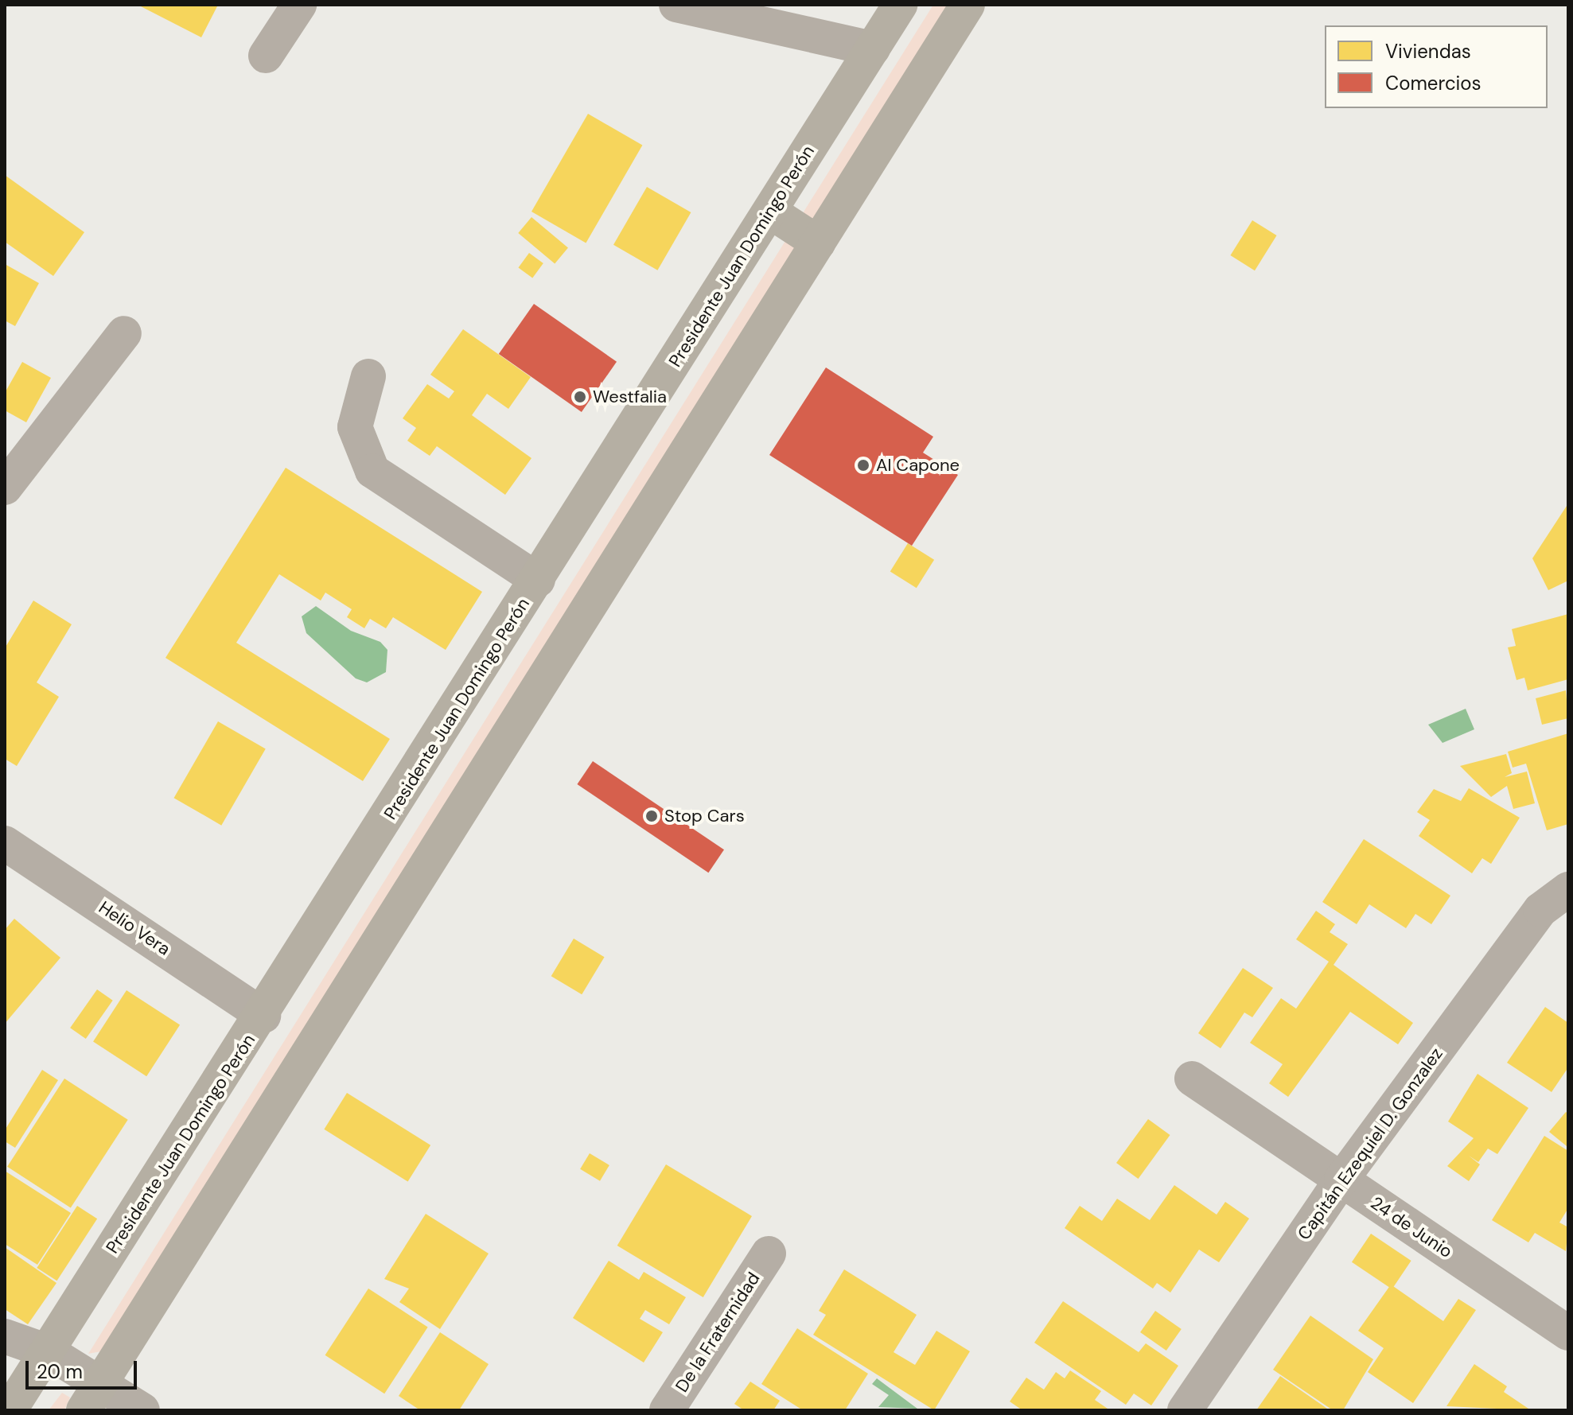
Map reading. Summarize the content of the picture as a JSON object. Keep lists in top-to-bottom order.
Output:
{
  "streets": {
    "main road": ["Presidente Juan Domingo Perón"],
    "street": [
      "Helio Vera",
      "Capitán Ezequiel D. Gonzalez",
      "24 de Junio",
      "De la Fraternidad"
    ]
  },
  "crossings": [
    ["Presidente Juan Domingo Perón", "Helio Vera"],
    ["Capitán Ezequiel D. Gonzalez", "24 de Junio"]
  ],
  "places": ["Westfalia", "Al Capone", "Stop Cars"],
  "legend": ["Viviendas", "Comercios"],
  "scale_bar": "20 m"
}
